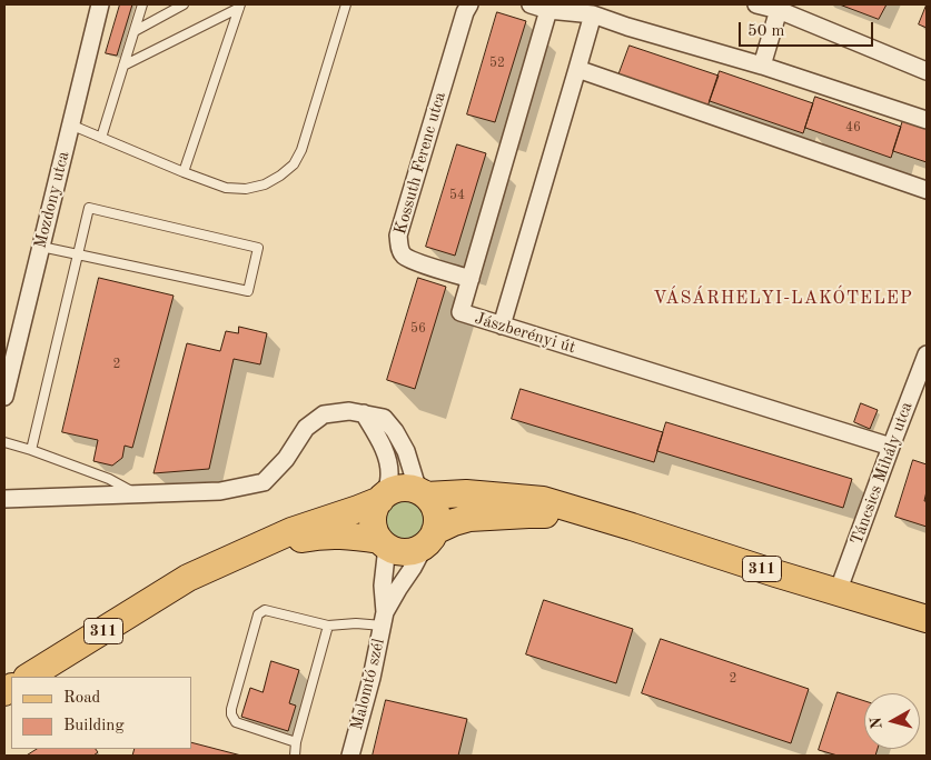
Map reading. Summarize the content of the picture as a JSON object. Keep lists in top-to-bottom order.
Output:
{
  "streets": {
    "main road": ["311"],
    "street": [
      "Kossuth Ferenc utca",
      "Mozdony utca",
      "Jászberényi út",
      "Táncsics Mihály utca",
      "Malomtó szél"
    ]
  },
  "crossings": [
    ["Kossuth Ferenc utca", "Jászberényi út"],
    ["Jászberényi út", "Táncsics Mihály utca"],
    ["Táncsics Mihály utca", "311"],
    ["311", "Malomtó szél"]
  ],
  "districts": ["VÁSÁRHELYI-LAKÓTELEP"],
  "house_numbers": [
    "52",
    "46",
    "54",
    "56",
    "2",
    "2"
  ],
  "legend": ["Road", "Building"],
  "scale_bar": "50 m",
  "north": "left"
}
